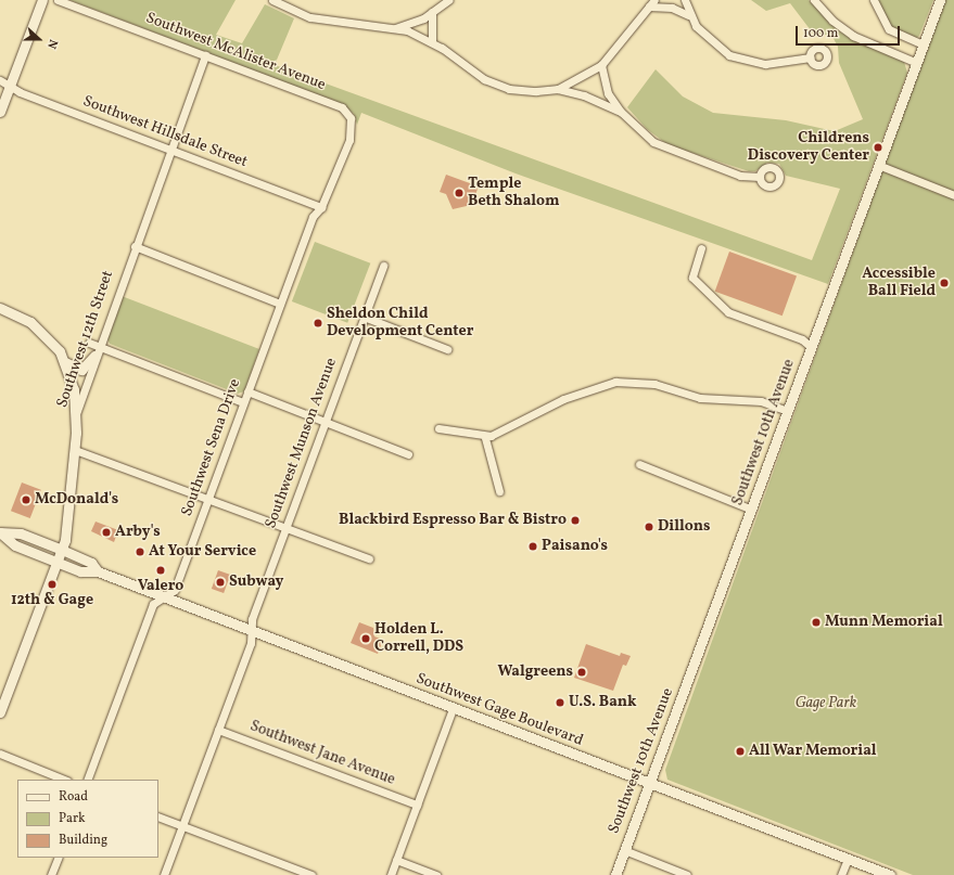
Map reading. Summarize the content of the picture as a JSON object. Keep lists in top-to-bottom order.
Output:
{
  "streets": {
    "main road": ["Southwest 12th Street", "Southwest 10th Avenue", "Southwest Gage Boulevard"],
    "street": [
      "Southwest McAlister Avenue",
      "Southwest Hillsdale Street",
      "Southwest Munson Avenue",
      "Southwest Sena Drive",
      "Southwest Jane Avenue"
    ]
  },
  "crossings": [
    ["Southwest McAlister Avenue", "Southwest 12th Street"],
    ["Southwest McAlister Avenue", "Southwest Sena Drive"],
    ["Southwest Hillsdale Street", "Southwest 12th Street"],
    ["Southwest Hillsdale Street", "Southwest Sena Drive"],
    ["Southwest 12th Street", "Southwest Gage Boulevard"],
    ["Southwest 10th Avenue", "Southwest Gage Boulevard"],
    ["Southwest Munson Avenue", "Southwest Gage Boulevard"],
    ["Southwest Munson Avenue", "Southwest Jane Avenue"],
    ["Southwest Sena Drive", "Southwest Gage Boulevard"]
  ],
  "parks": ["Gage Park"],
  "places": [
    "Childrens Discovery Center",
    "Temple Beth Shalom",
    "Accessible Ball Field",
    "Sheldon Child Development Center",
    "McDonald's",
    "Blackbird Espresso Bar & Bistro",
    "Dillons",
    "Arby's",
    "Paisano's",
    "At Your Service",
    "Valero",
    "Subway",
    "12th & Gage",
    "Munn Memorial",
    "Holden L. Correll, DDS",
    "Walgreens",
    "U.S. Bank",
    "All War Memorial"
  ],
  "legend": ["Road", "Park", "Building"],
  "scale_bar": "100 m",
  "north": "right"
}
